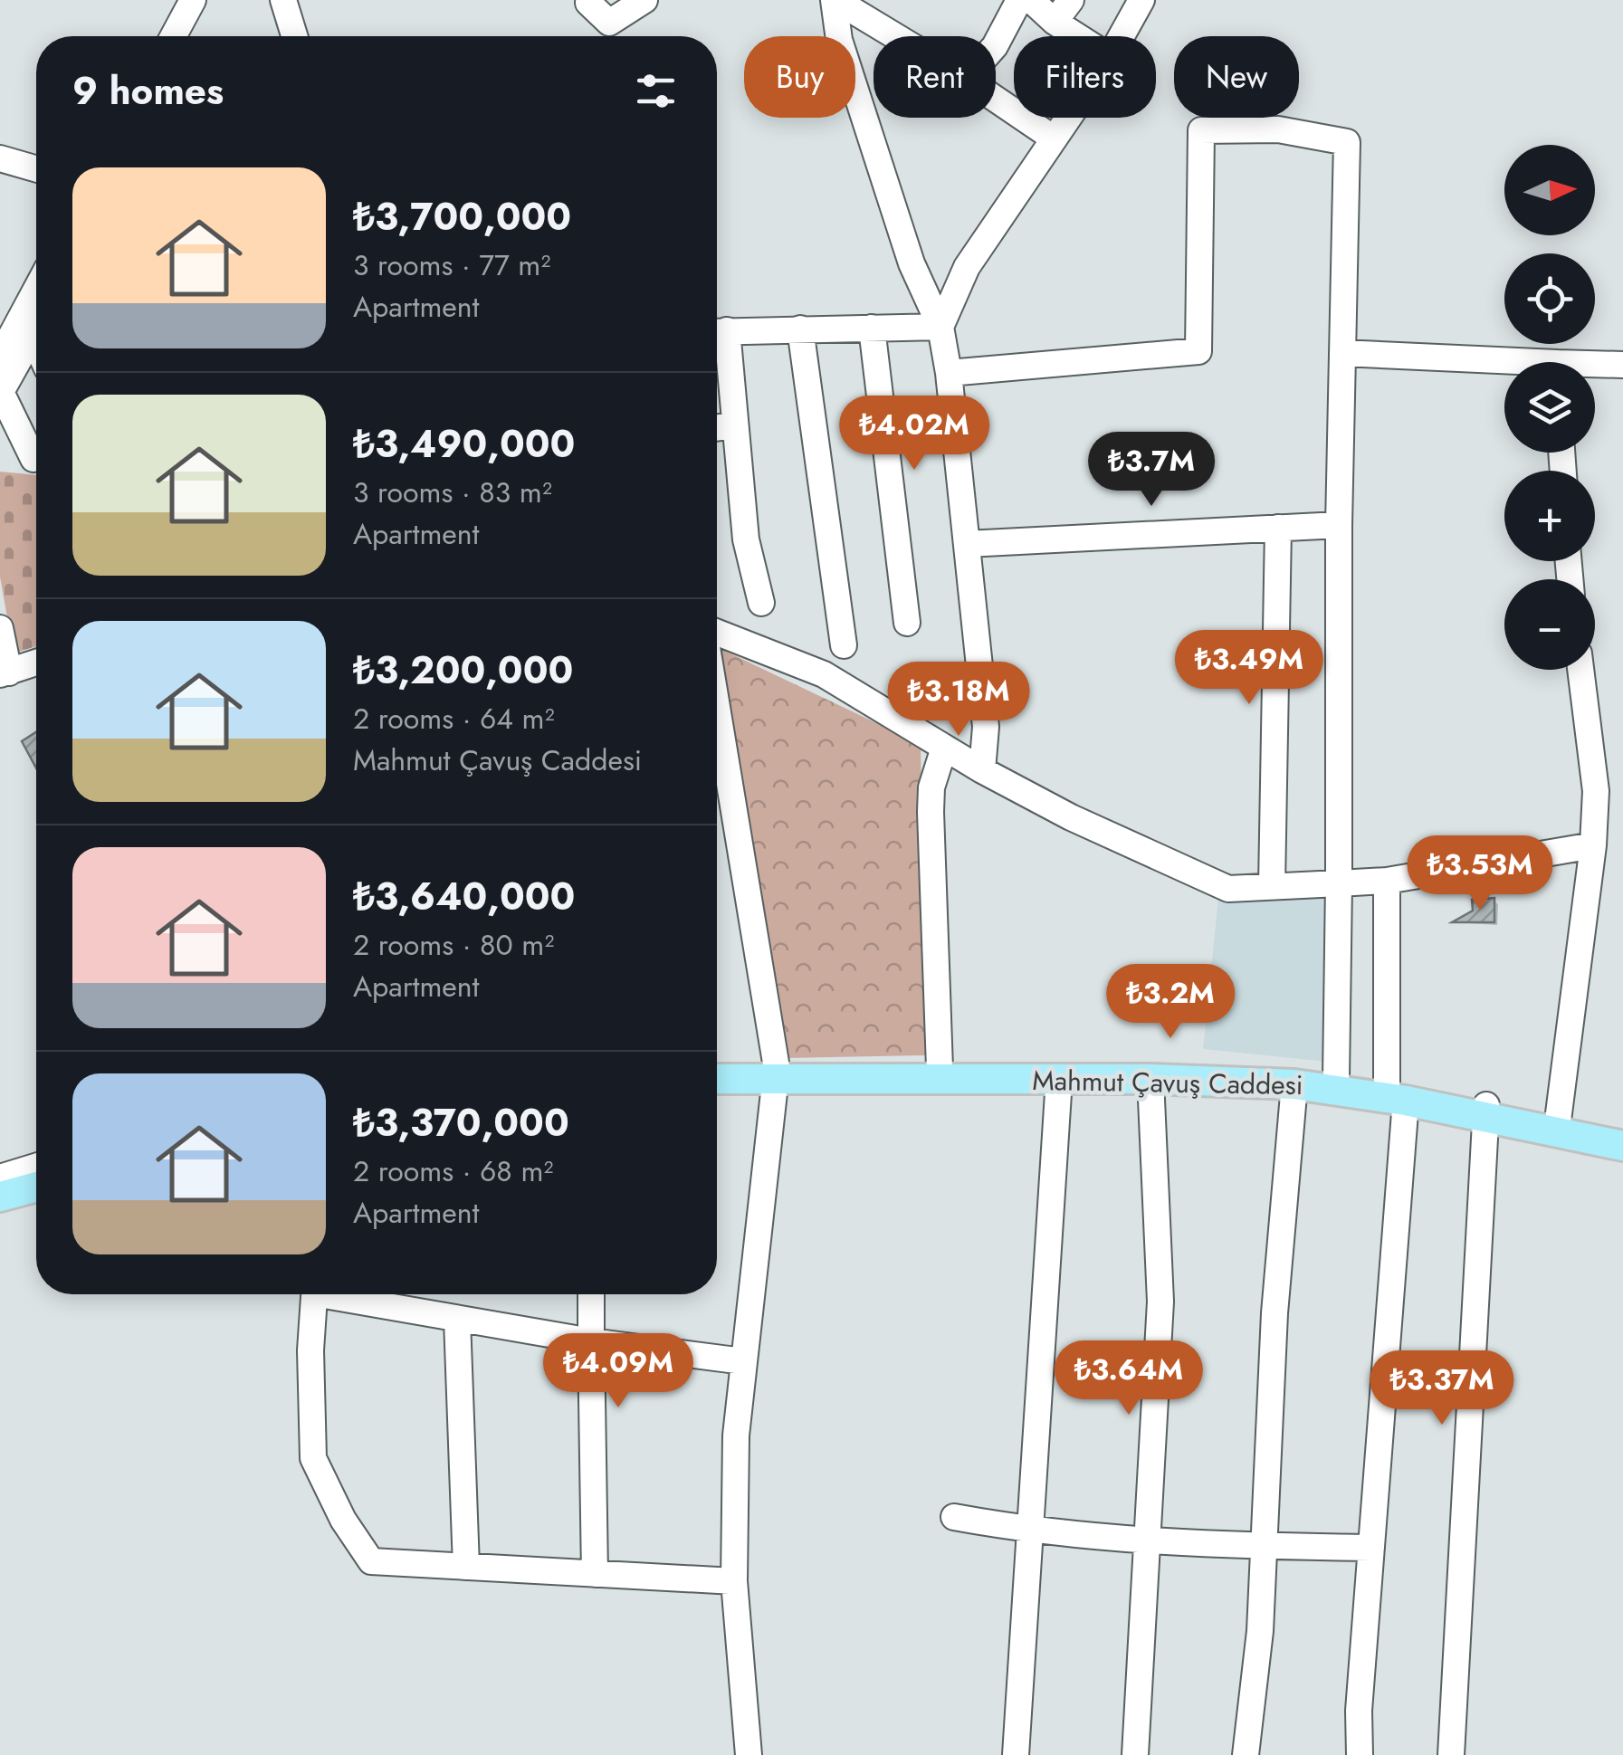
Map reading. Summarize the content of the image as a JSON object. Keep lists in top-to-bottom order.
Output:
{
  "streets": {
    "main road": ["Mahmut Çavuş Caddesi"]
  },
  "north": "right",
  "page": {
    "chip": [
      "Buy",
      "Rent",
      "Filters",
      "New"
    ],
    "heading": "9 homes",
    "map_buttons": ["+", "−"],
    "list": [
      {
        "name": "₺3,700,000",
        "note": "3 rooms · 77 m² · Apartment"
      },
      {
        "name": "₺3,490,000",
        "note": "3 rooms · 83 m² · Apartment"
      },
      {
        "name": "₺3,200,000",
        "note": "2 rooms · 64 m² · Mahmut Çavuş Caddesi"
      },
      {
        "name": "₺3,640,000",
        "note": "2 rooms · 80 m² · Apartment"
      },
      {
        "name": "₺3,370,000",
        "note": "2 rooms · 68 m² · Apartment"
      }
    ],
    "price": [
      "₺4.02M",
      "₺3.7M",
      "₺3.49M",
      "₺3.18M",
      "₺3.53M",
      "₺3.2M",
      "₺4.09M",
      "₺3.64M",
      "₺3.37M"
    ]
  }
}
